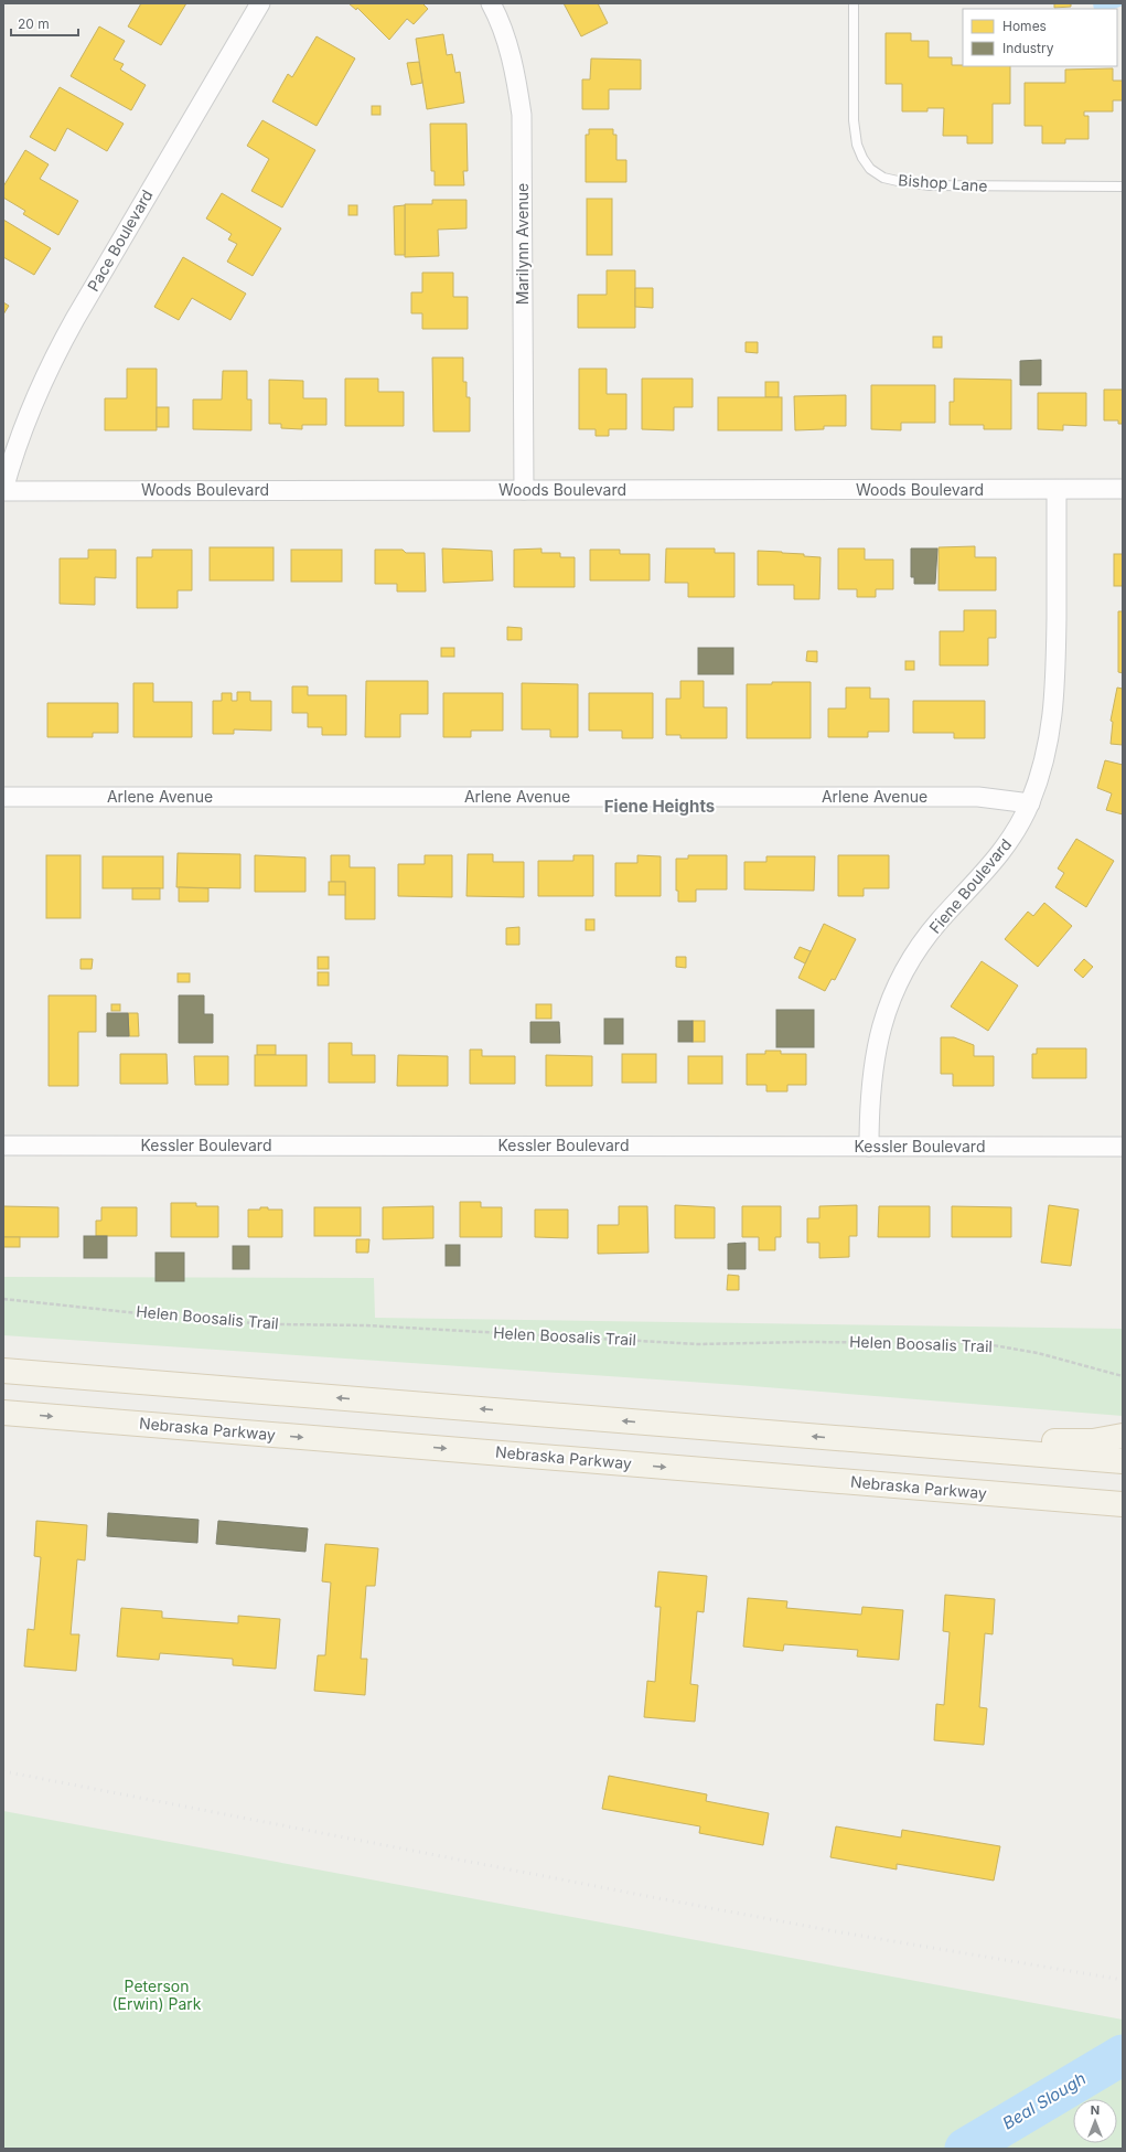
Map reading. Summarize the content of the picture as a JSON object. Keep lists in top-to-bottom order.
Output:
{
  "streets": {
    "main road": ["Nebraska Parkway"],
    "street": [
      "Pace Boulevard",
      "Marilynn Avenue",
      "Woods Boulevard",
      "Arlene Avenue",
      "Fiene Boulevard",
      "Kessler Boulevard"
    ],
    "lane": ["Bishop Lane"],
    "path": ["Helen Boosalis Trail"]
  },
  "crossings": [
    ["Pace Boulevard", "Woods Boulevard"],
    ["Marilynn Avenue", "Woods Boulevard"],
    ["Woods Boulevard", "Fiene Boulevard"],
    ["Arlene Avenue", "Fiene Boulevard"],
    ["Fiene Boulevard", "Kessler Boulevard"]
  ],
  "districts": ["Fiene Heights"],
  "water": ["Beal Slough"],
  "parks": ["Peterson (Erwin) Park"],
  "legend": ["Homes", "Industry"],
  "scale_bar": "20 m",
  "north": "top"
}
